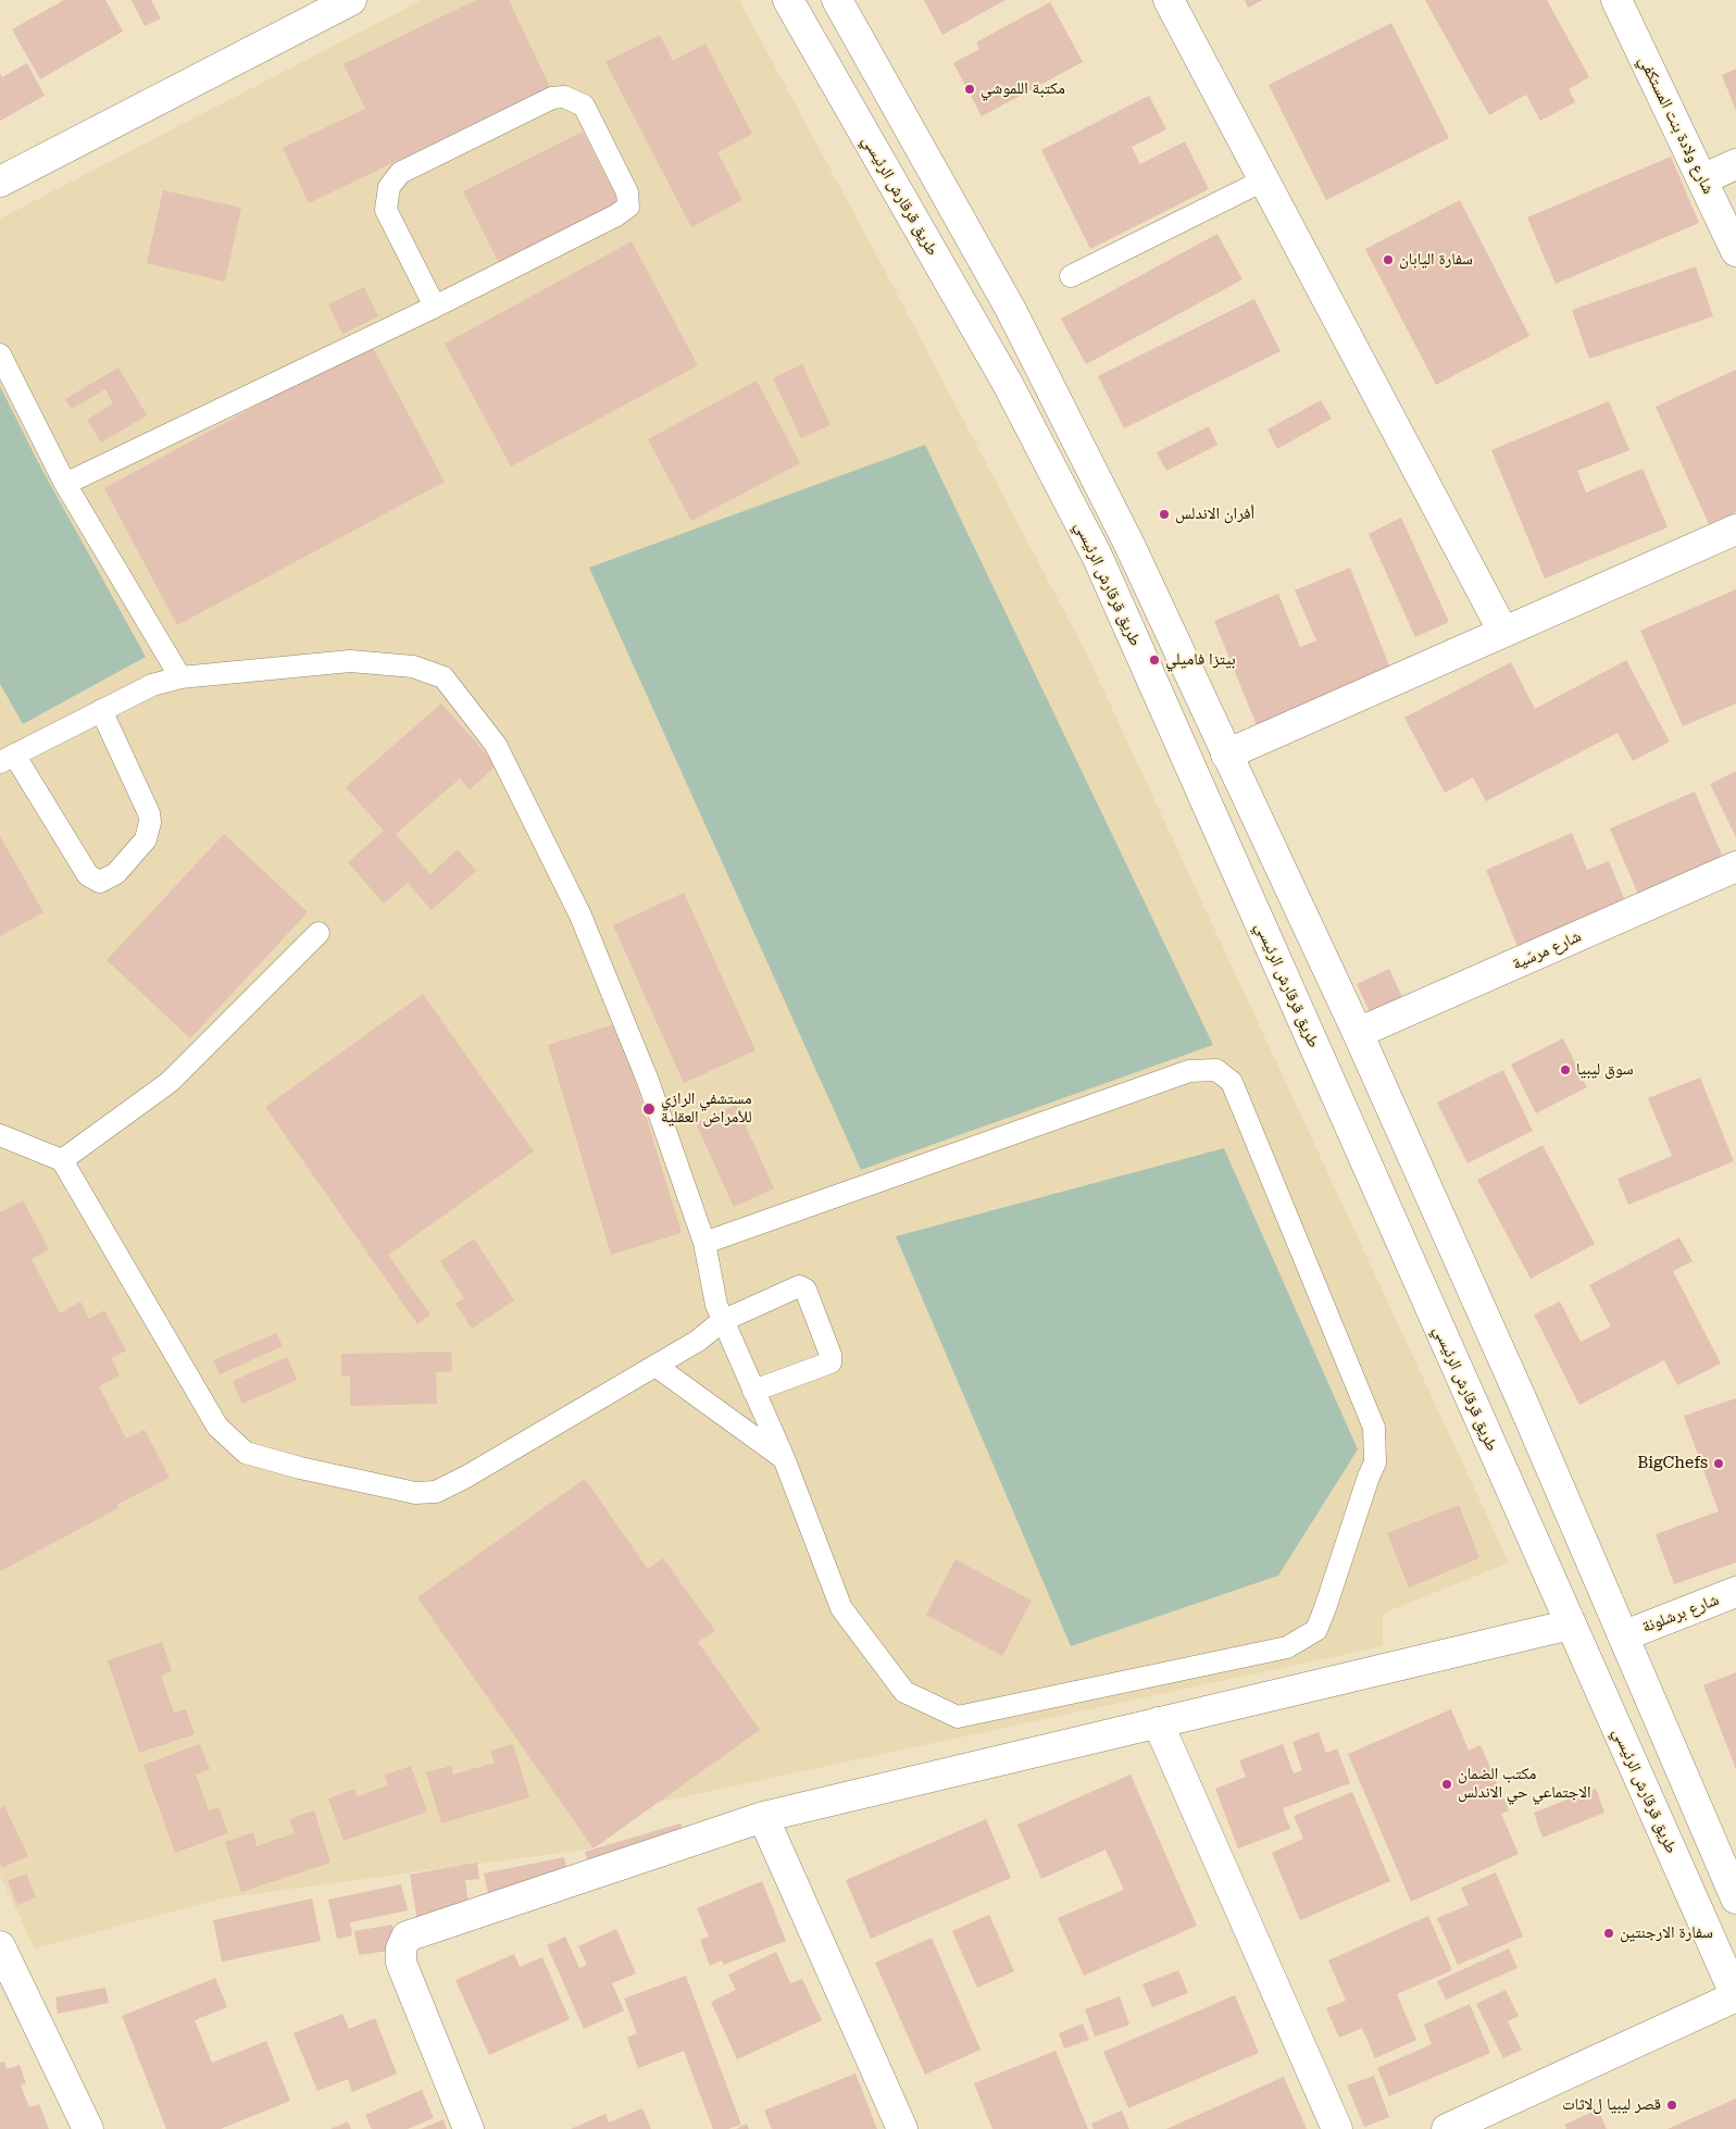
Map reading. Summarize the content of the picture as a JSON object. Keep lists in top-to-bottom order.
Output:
{
  "streets": {
    "street": [
      "شارع ولادة بنت المستكفي",
      "طريق قرقارش الرئيسي",
      "شارع مرسّية",
      "شارع برشلونة"
    ]
  },
  "places": [
    "مكتبة اللموشي",
    "سفارة اليابان",
    "أفران الاندلس",
    "بيتزا فاميلي",
    "سوق ليبيا",
    "مستشفي الرازي للأمراض العقلية",
    "BigChefs",
    "مكتب الضمان الاجتماعي حي الاندلس",
    "سفارة الارجنتين",
    "قصر ليبيا لﻻثات"
  ]
}
